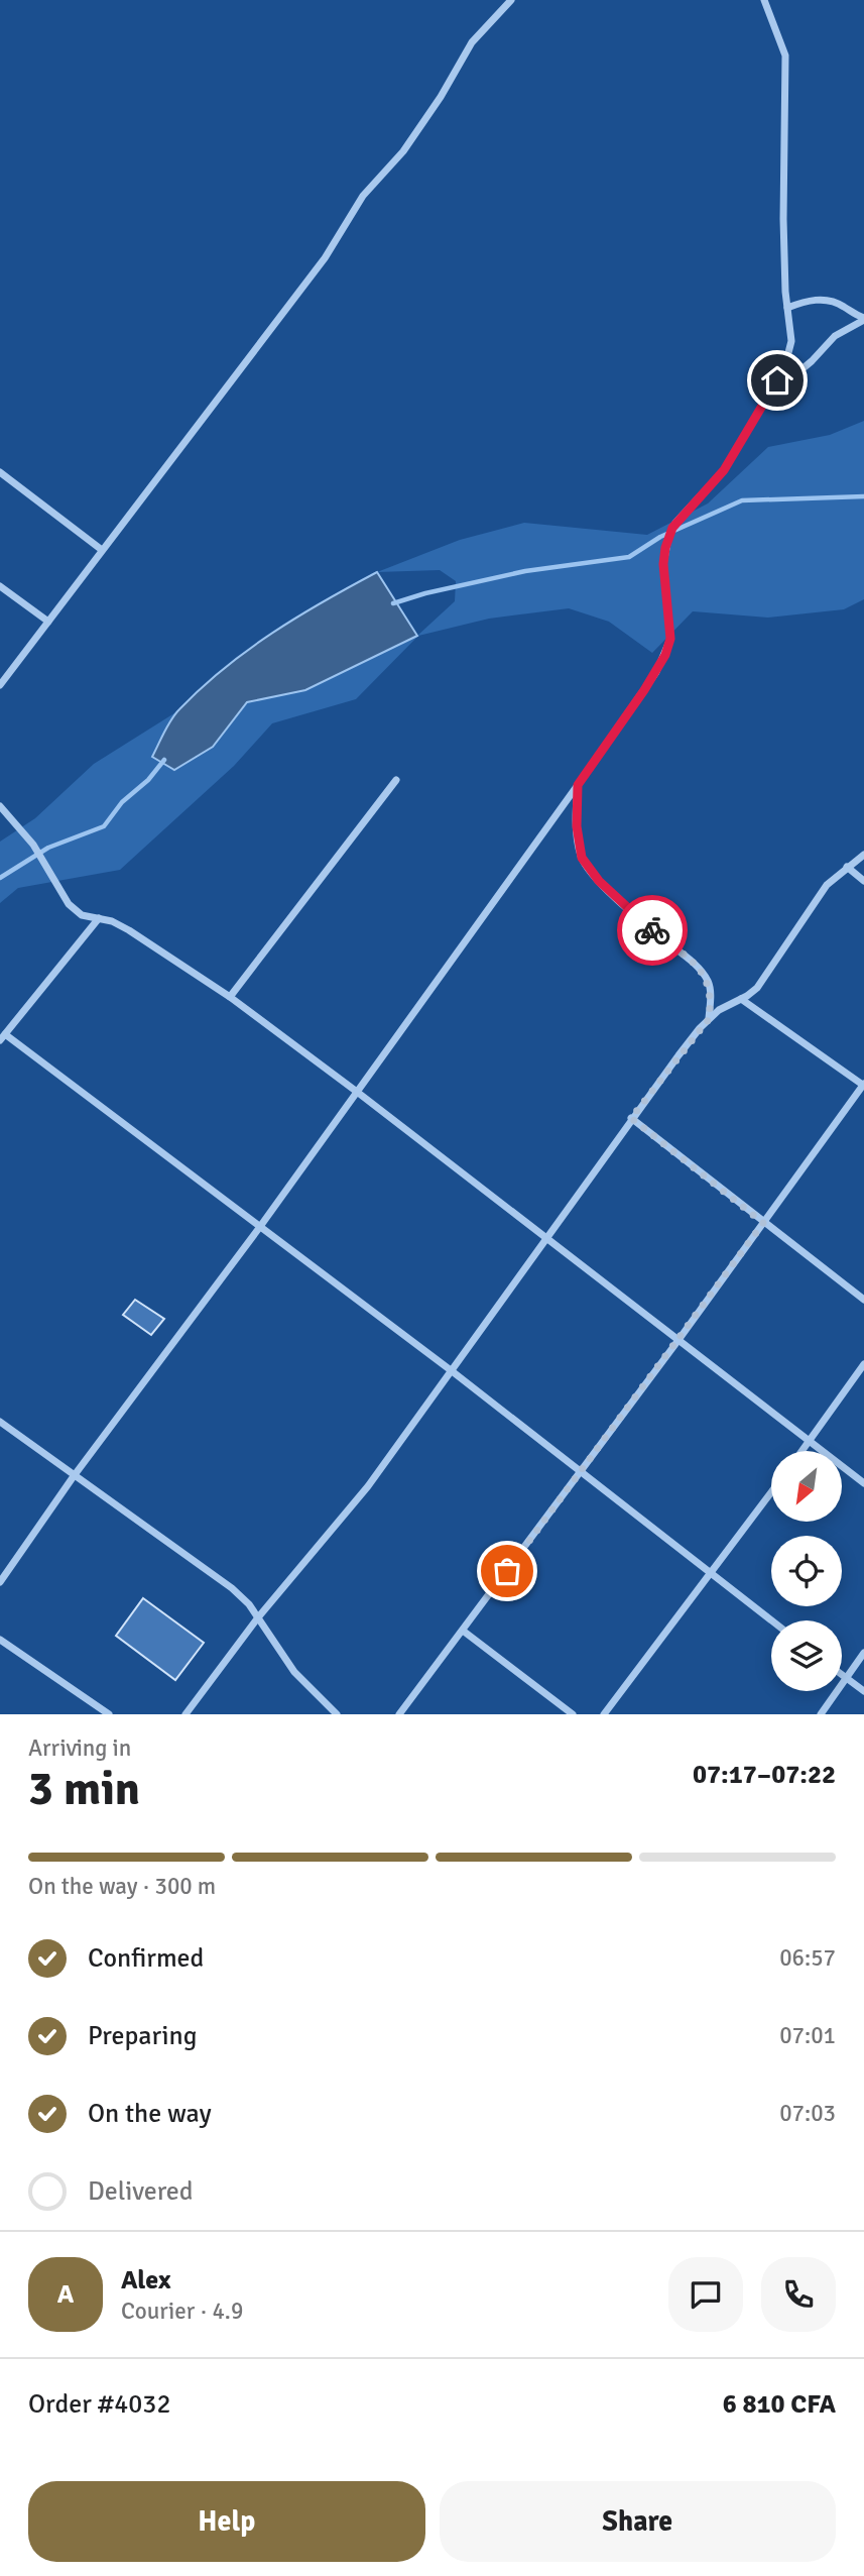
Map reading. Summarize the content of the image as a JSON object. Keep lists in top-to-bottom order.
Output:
{
  "north": "bottom left",
  "page": {
    "heading": ["3 min", "Arriving in", "07:17–07:22"],
    "panel": [
      "Alex",
      "Courier · 4.9",
      "Order #4032",
      "6 810 CFA"
    ],
    "bar": "On the way · 300 m",
    "list": [
      ["Confirmed", "06:57"],
      ["Preparing", "07:01"],
      ["On the way", "07:03"],
      "Delivered"
    ],
    "round": "A",
    "buttons": ["Help", "Share"]
  }
}
